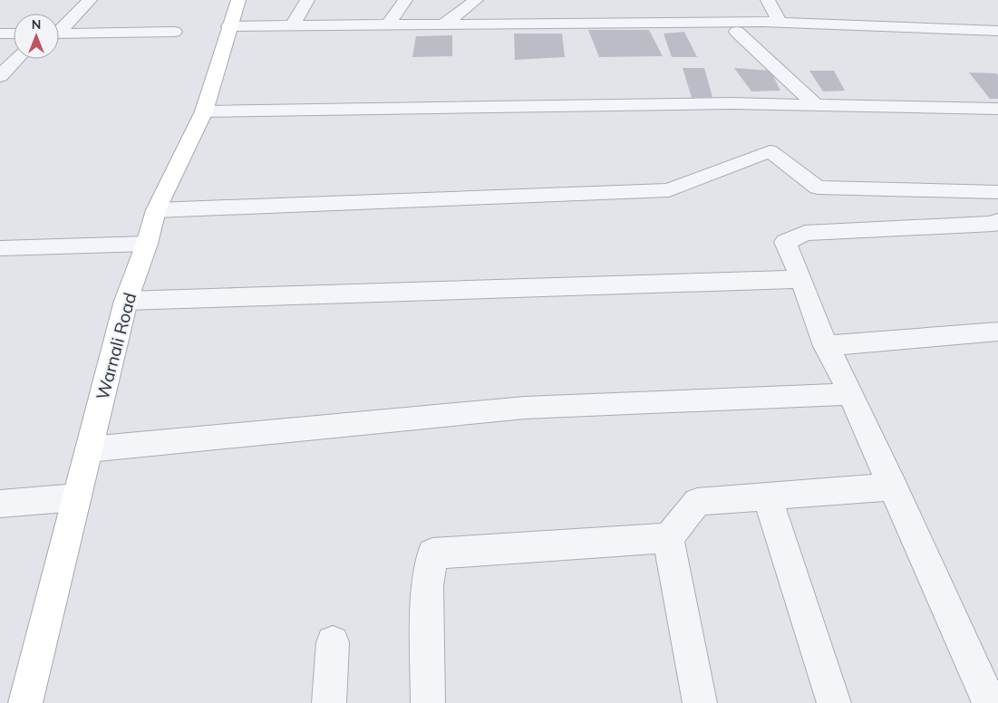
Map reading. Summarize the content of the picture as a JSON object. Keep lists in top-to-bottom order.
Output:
{
  "streets": {
    "main road": ["Warnali Road"]
  },
  "north": "top"
}
